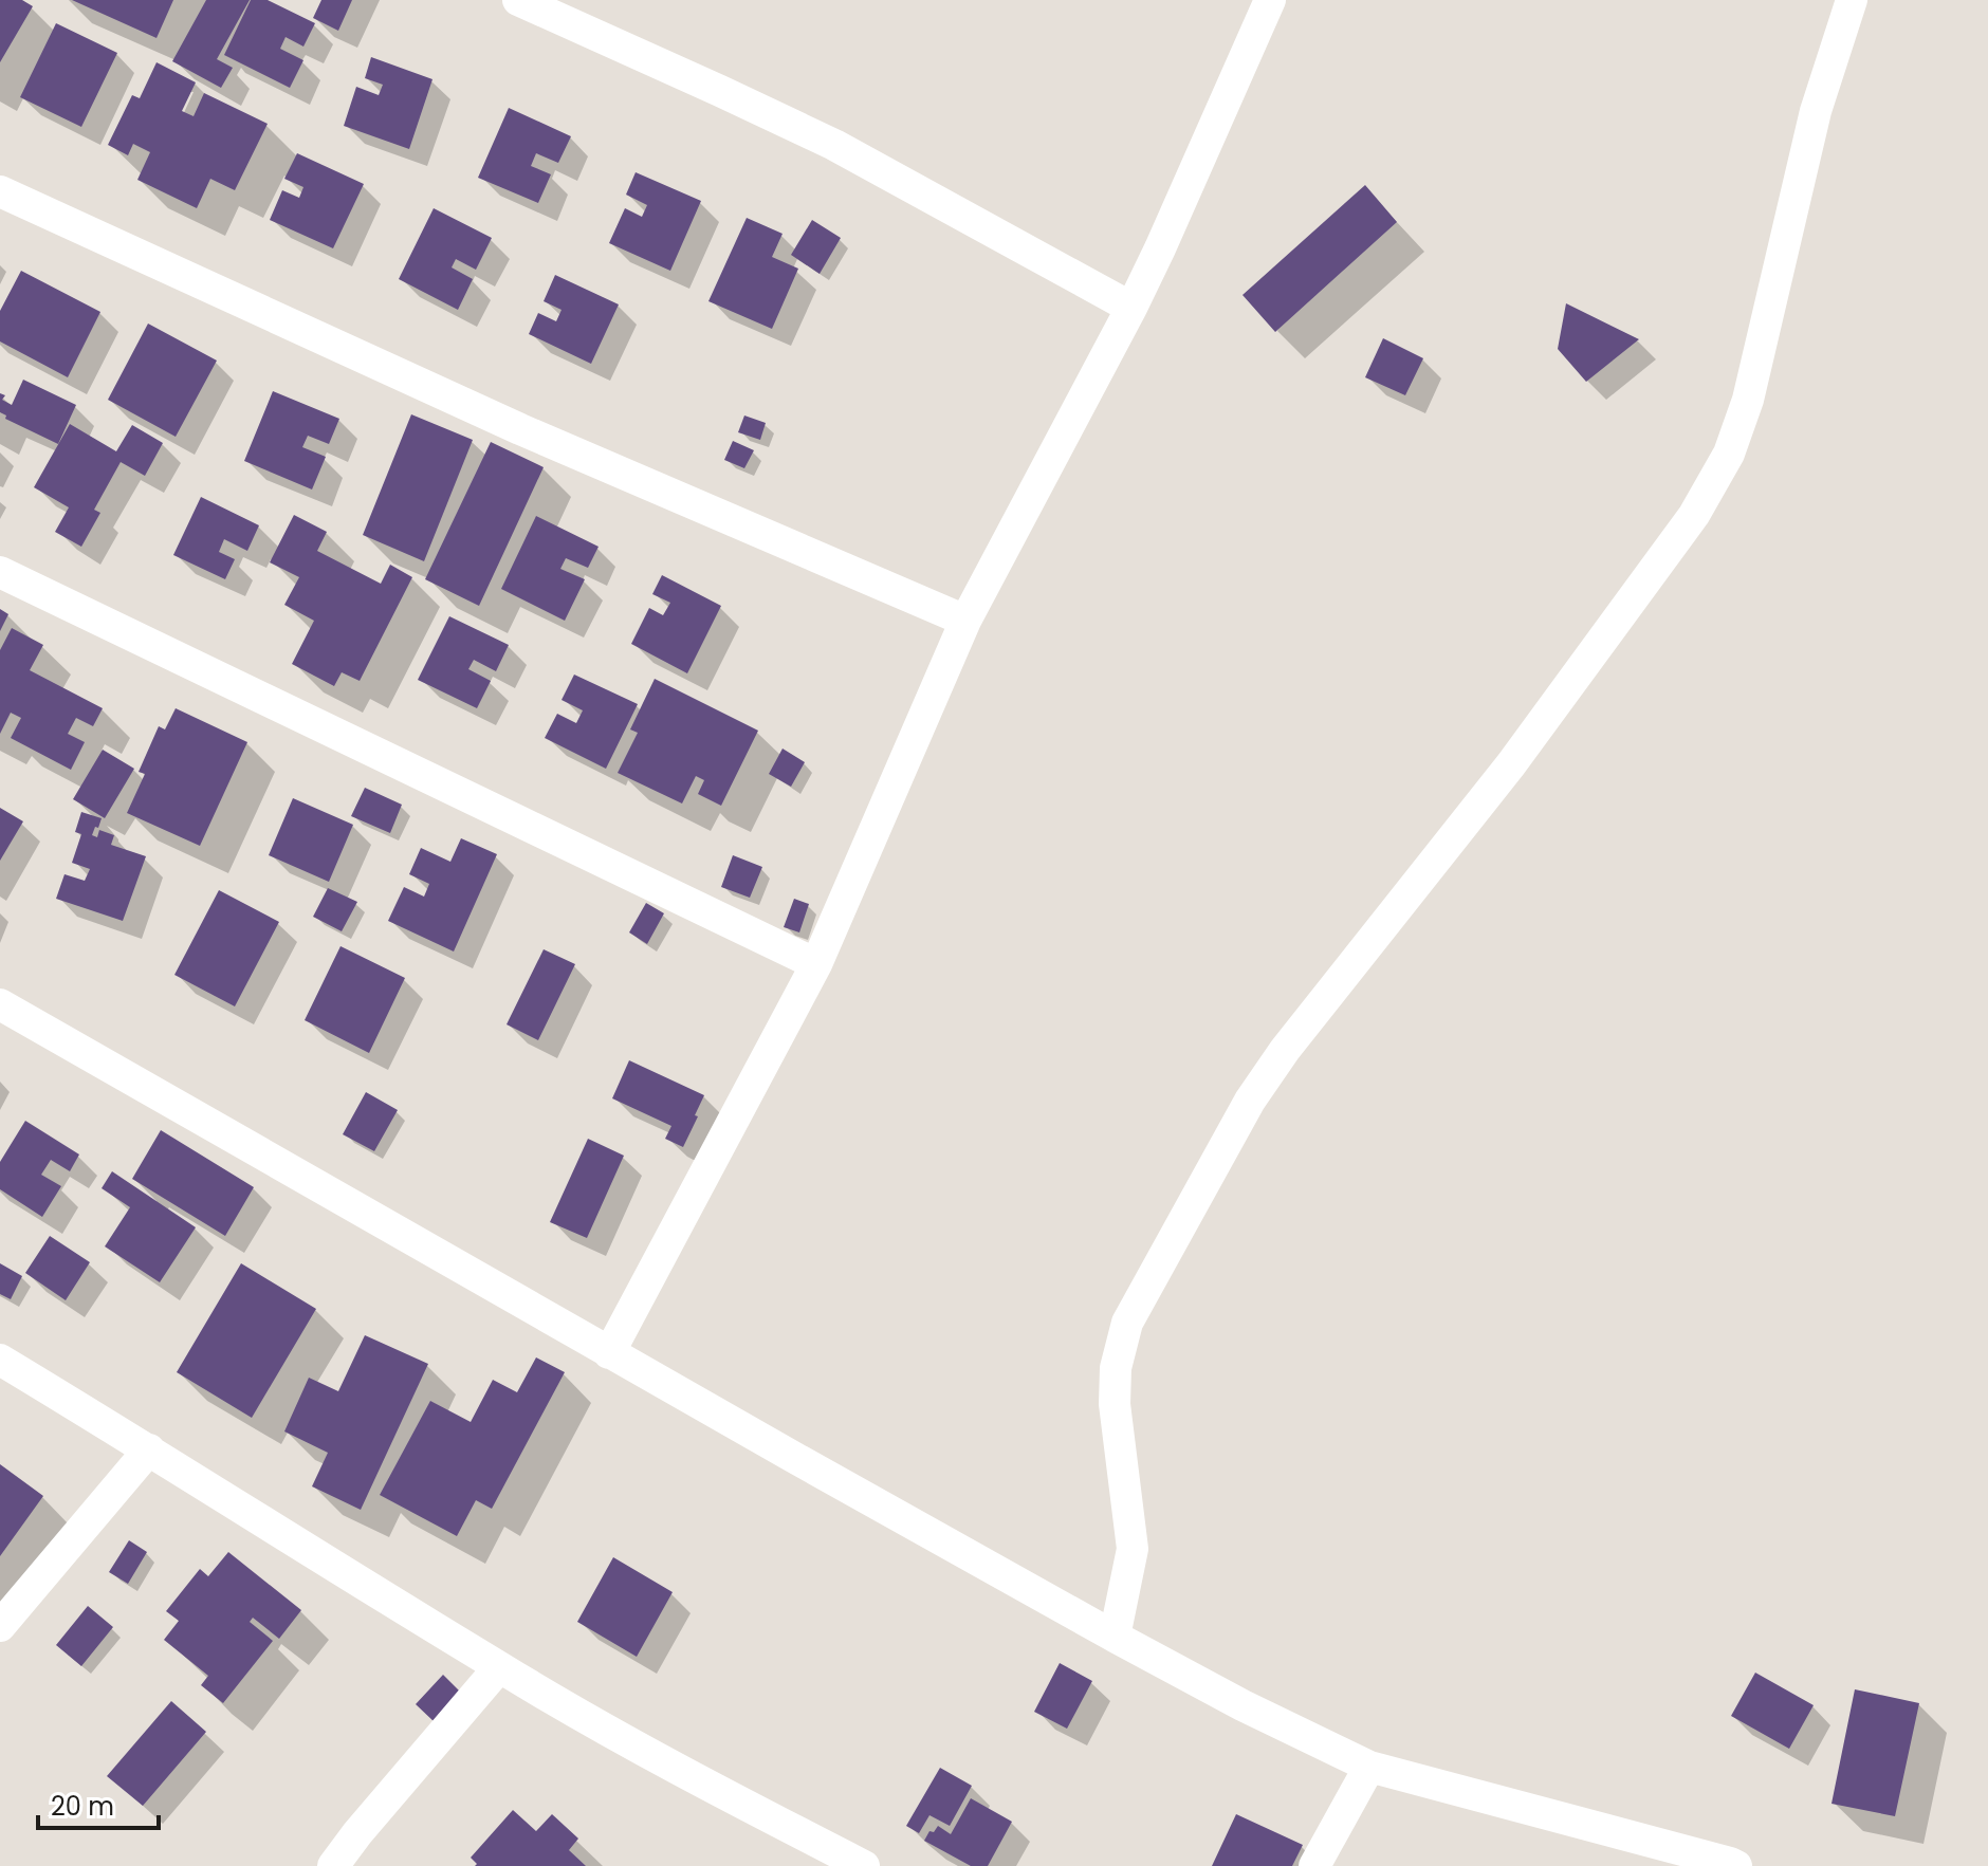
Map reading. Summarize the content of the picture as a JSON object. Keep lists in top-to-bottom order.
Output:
{
  "scale_bar": "20 m"
}
